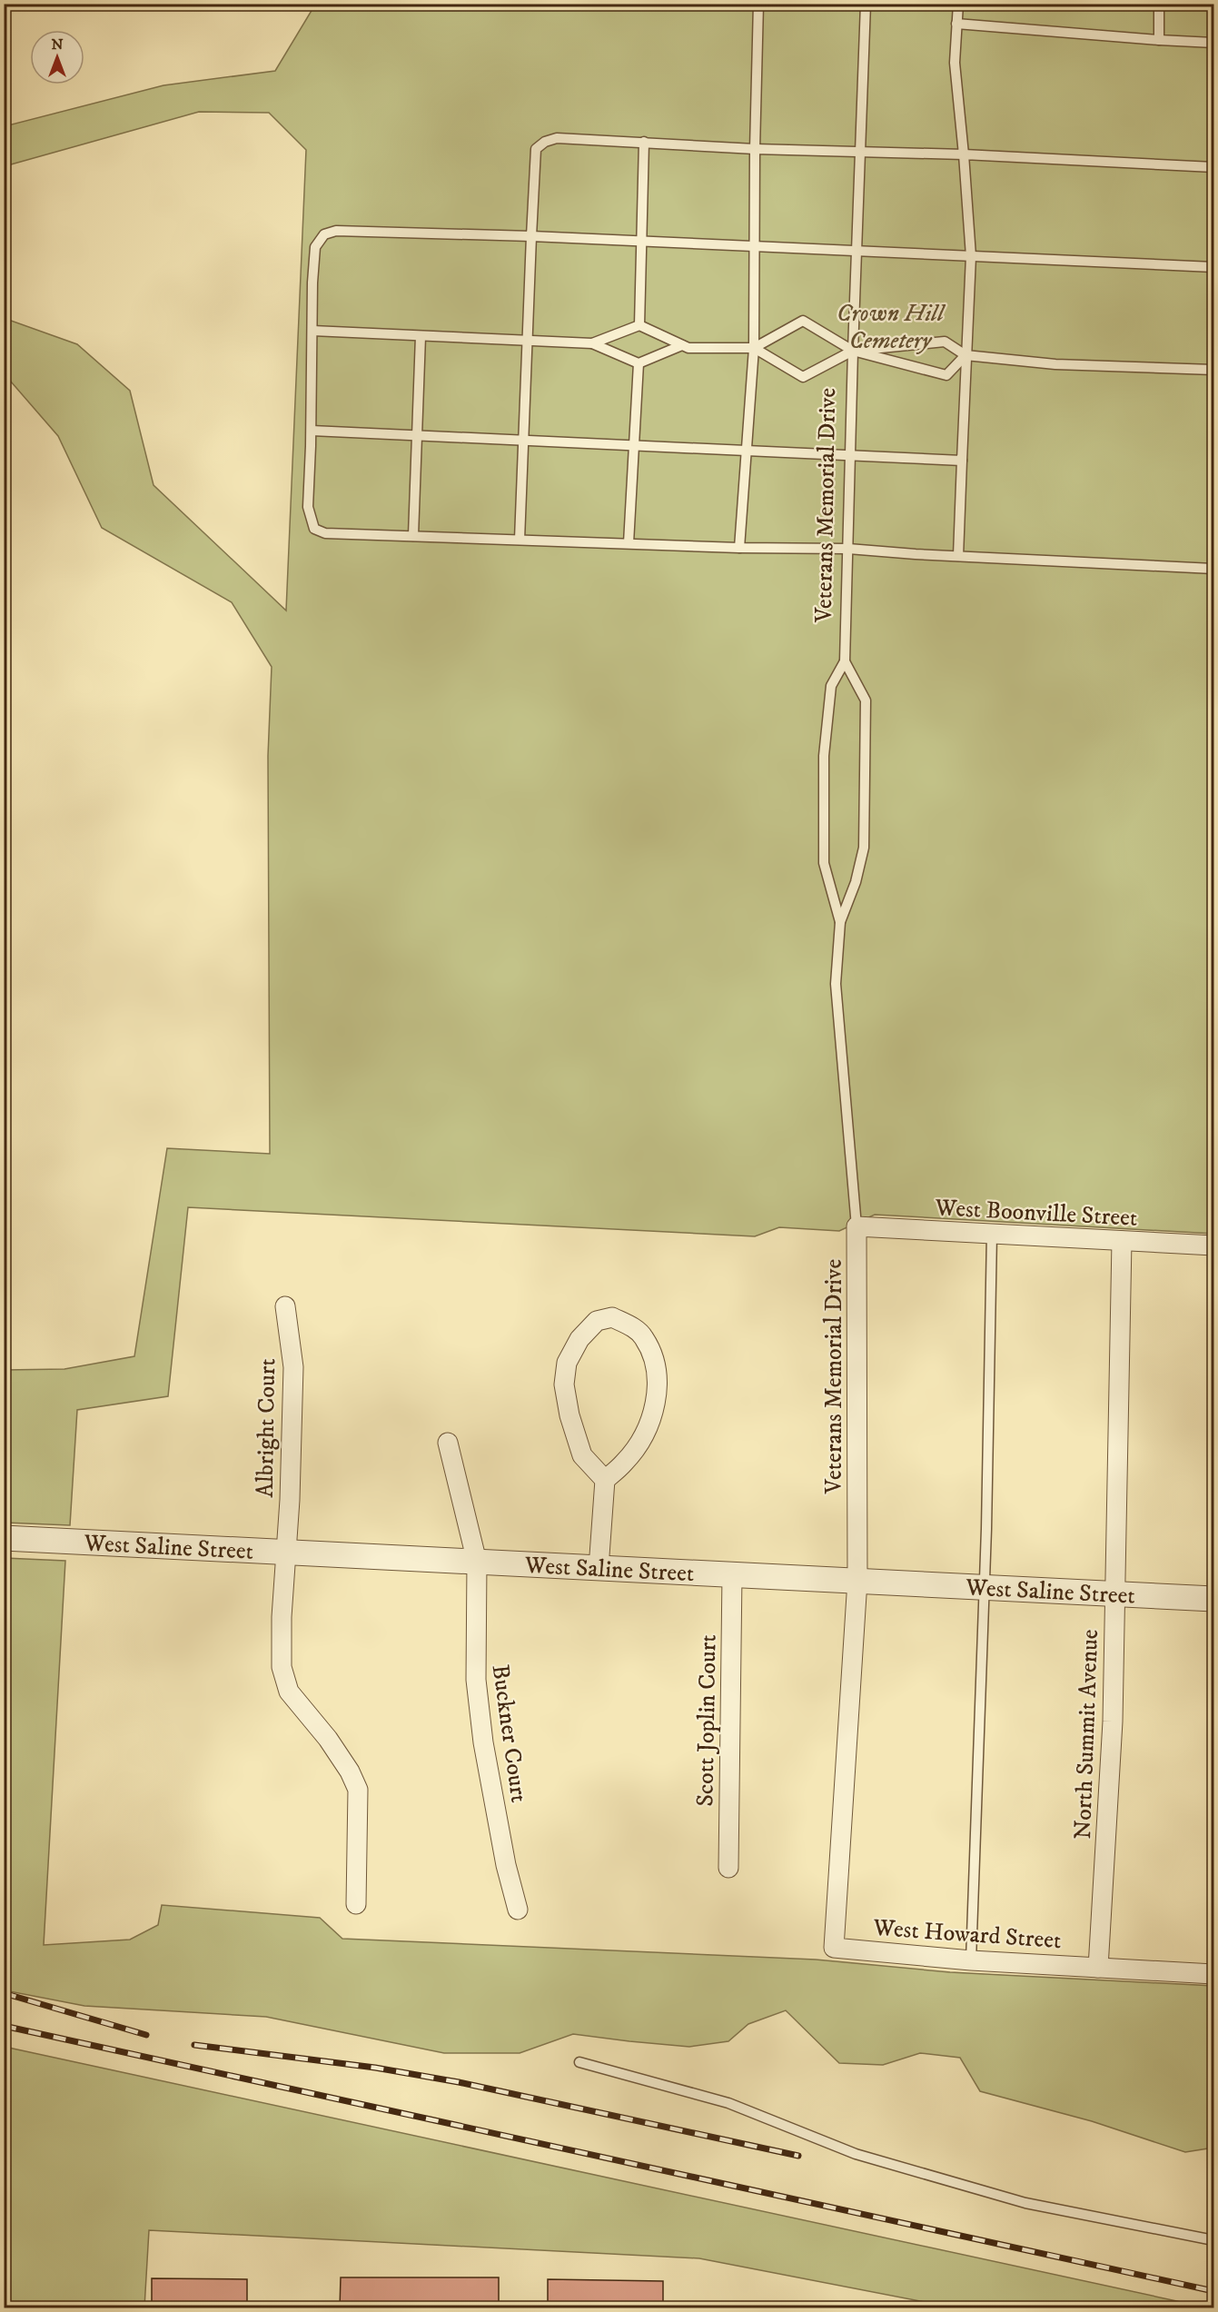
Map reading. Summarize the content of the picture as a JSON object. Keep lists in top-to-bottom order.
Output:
{
  "streets": {
    "street": [
      "Veterans Memorial Drive",
      "West Boonville Street",
      "Albright Court",
      "West Saline Street",
      "Scott Joplin Court",
      "Buckner Court",
      "North Summit Avenue",
      "West Howard Street"
    ]
  },
  "crossings": [
    ["Veterans Memorial Drive", "West Boonville Street"],
    ["Veterans Memorial Drive", "West Saline Street"],
    ["Veterans Memorial Drive", "West Howard Street"],
    ["West Boonville Street", "North Summit Avenue"],
    ["Albright Court", "West Saline Street"],
    ["West Saline Street", "Scott Joplin Court"],
    ["West Saline Street", "Buckner Court"],
    ["West Saline Street", "North Summit Avenue"],
    ["North Summit Avenue", "West Howard Street"]
  ],
  "parks": ["Crown Hill Cemetery"],
  "north": "top"
}
